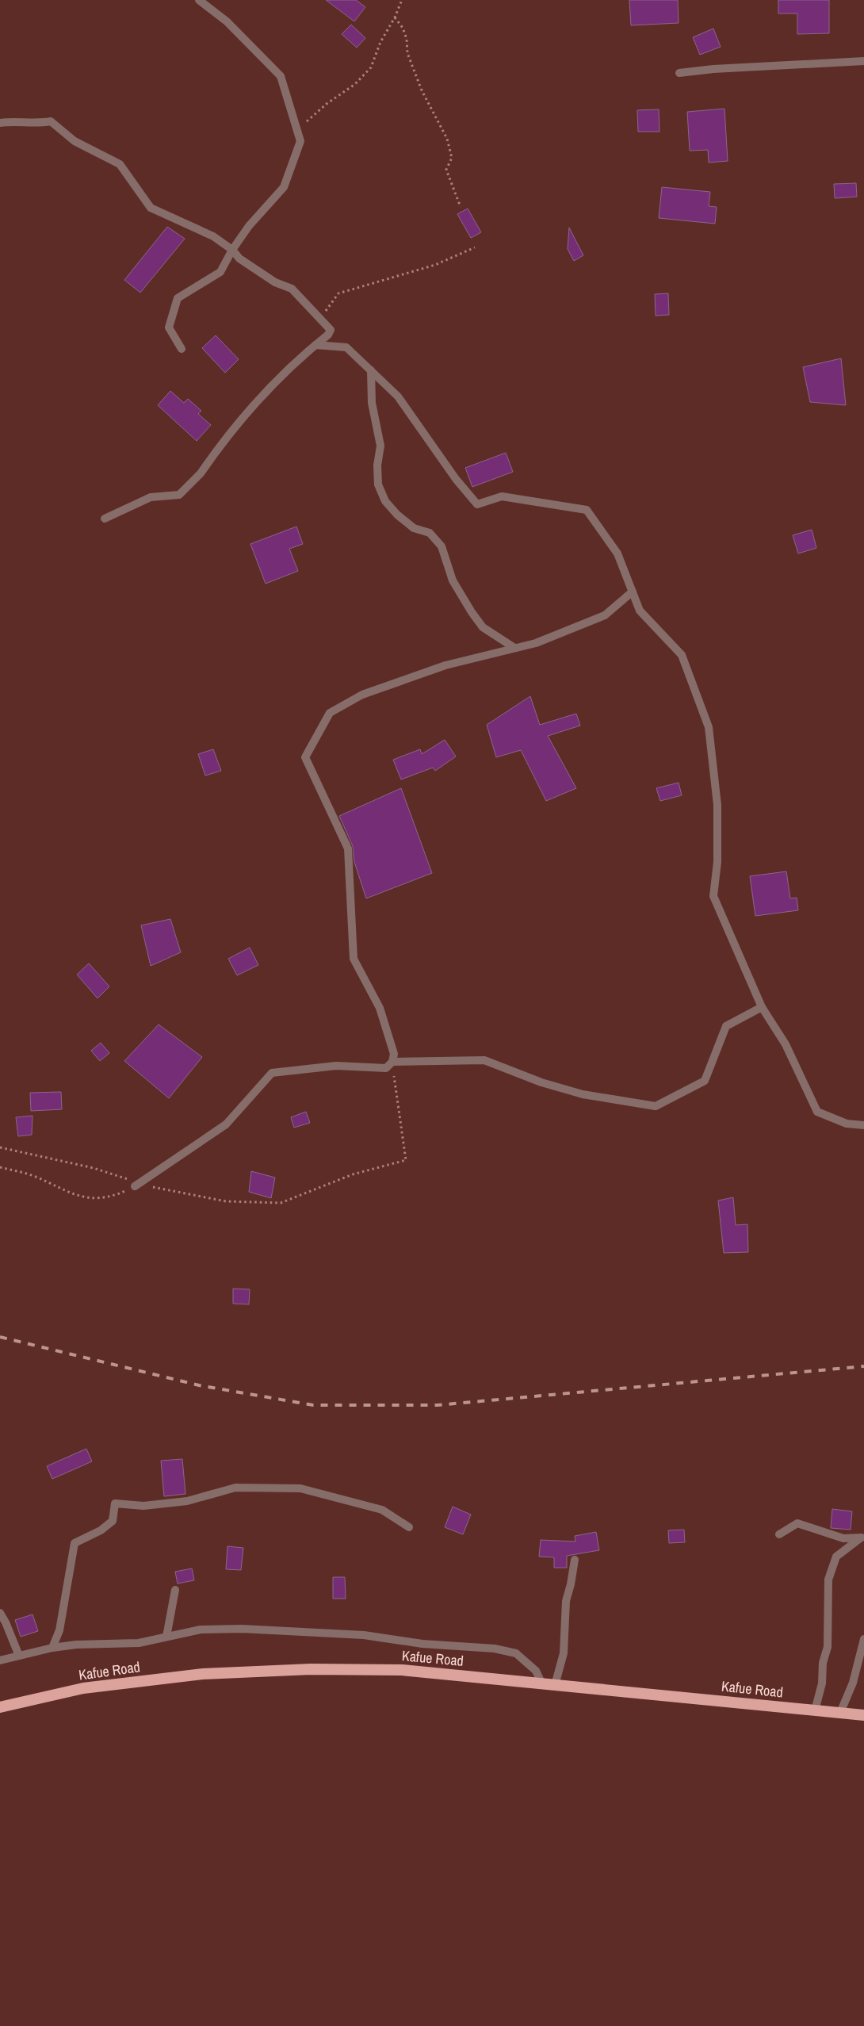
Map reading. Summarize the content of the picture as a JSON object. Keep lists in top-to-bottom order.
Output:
{
  "streets": {
    "highway": ["Kafue Road"]
  }
}
